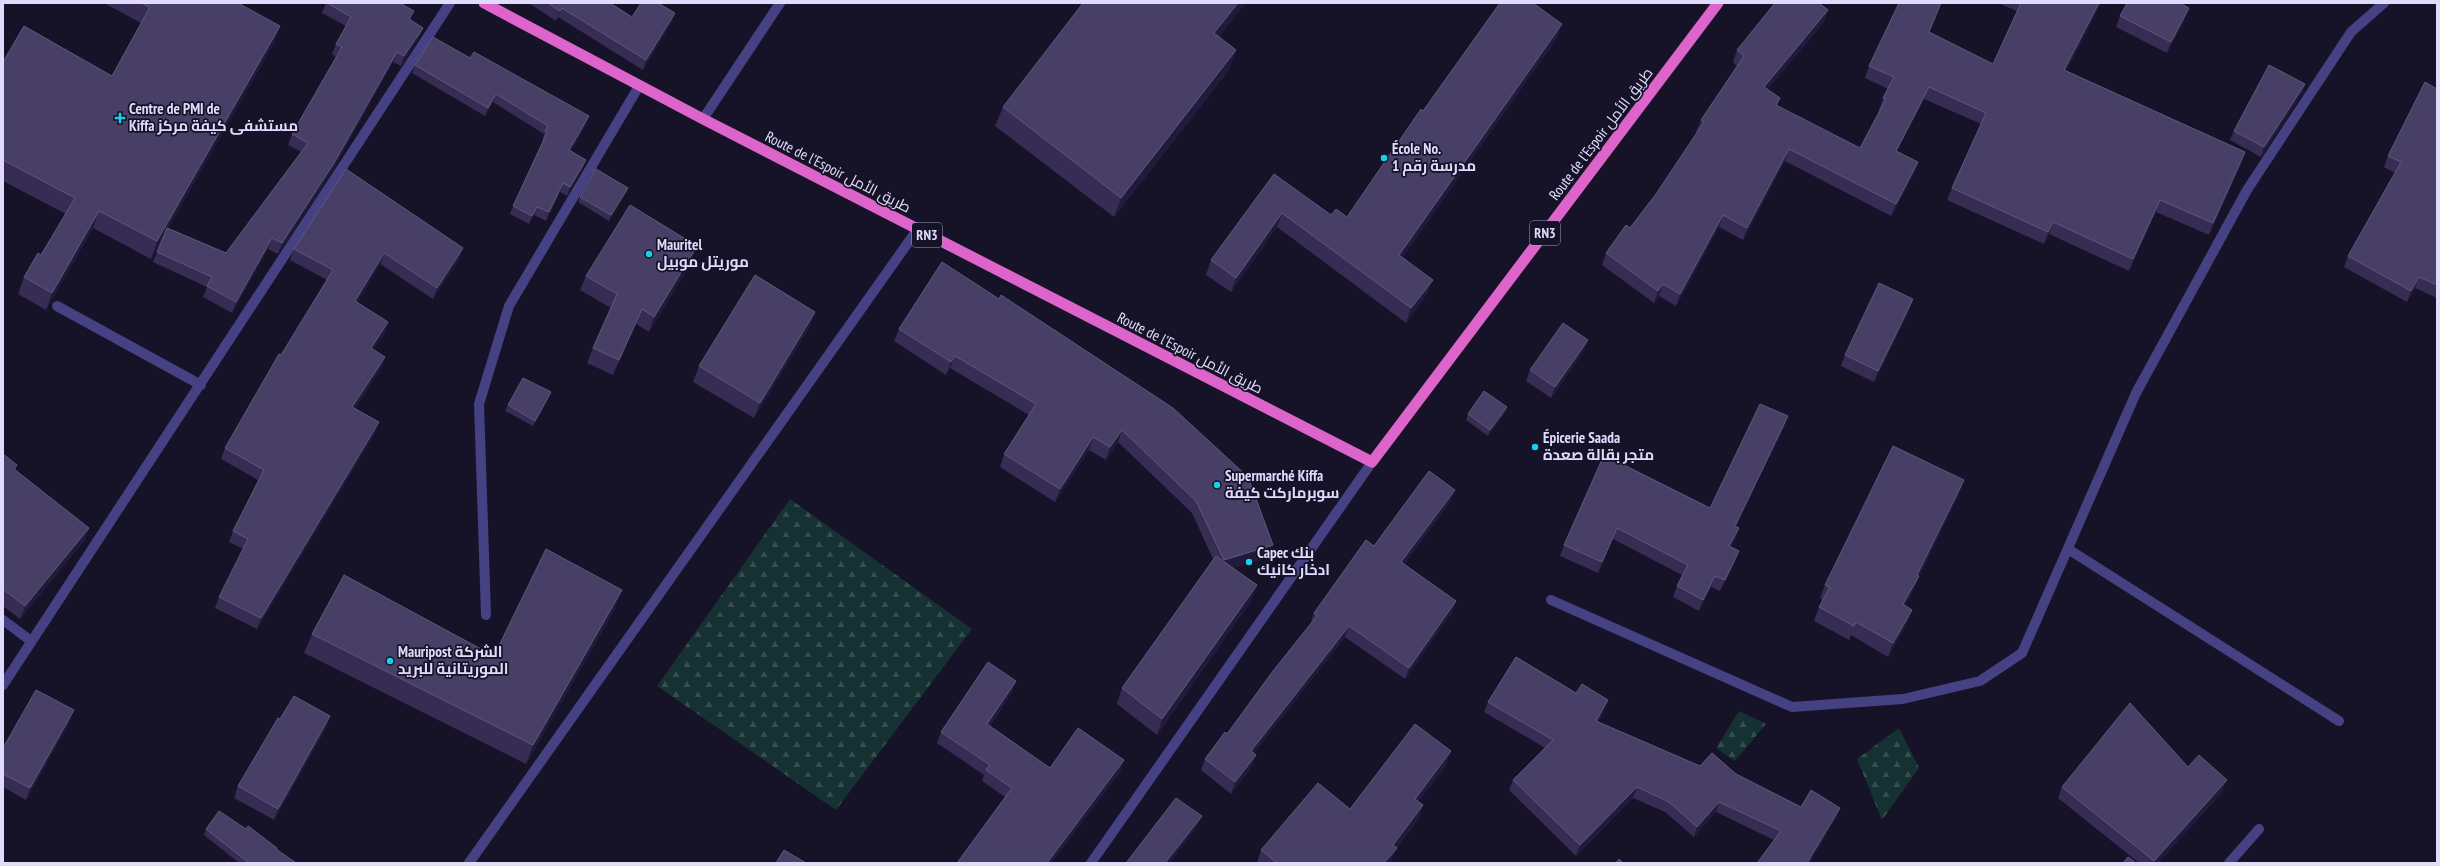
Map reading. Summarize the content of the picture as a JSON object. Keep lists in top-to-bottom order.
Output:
{
  "streets": {
    "highway": ["Route de l’Espoir طريق الأمل", "RN3"]
  },
  "places": {
    "health": ["Centre de PMI de Kiffa مستشفى كيفة مركز"],
    "other": [
      "École No. 1 مدرسة رقم",
      "Mauritel موريتل موبيل",
      "Épicerie Saada متجر بقالة صعدة",
      "Supermarché Kiffa سوبرماركت كيفة",
      "Capec بنك ادخار كانيك",
      "Mauripost الشركة الموريتانية للبريد"
    ]
  }
}
